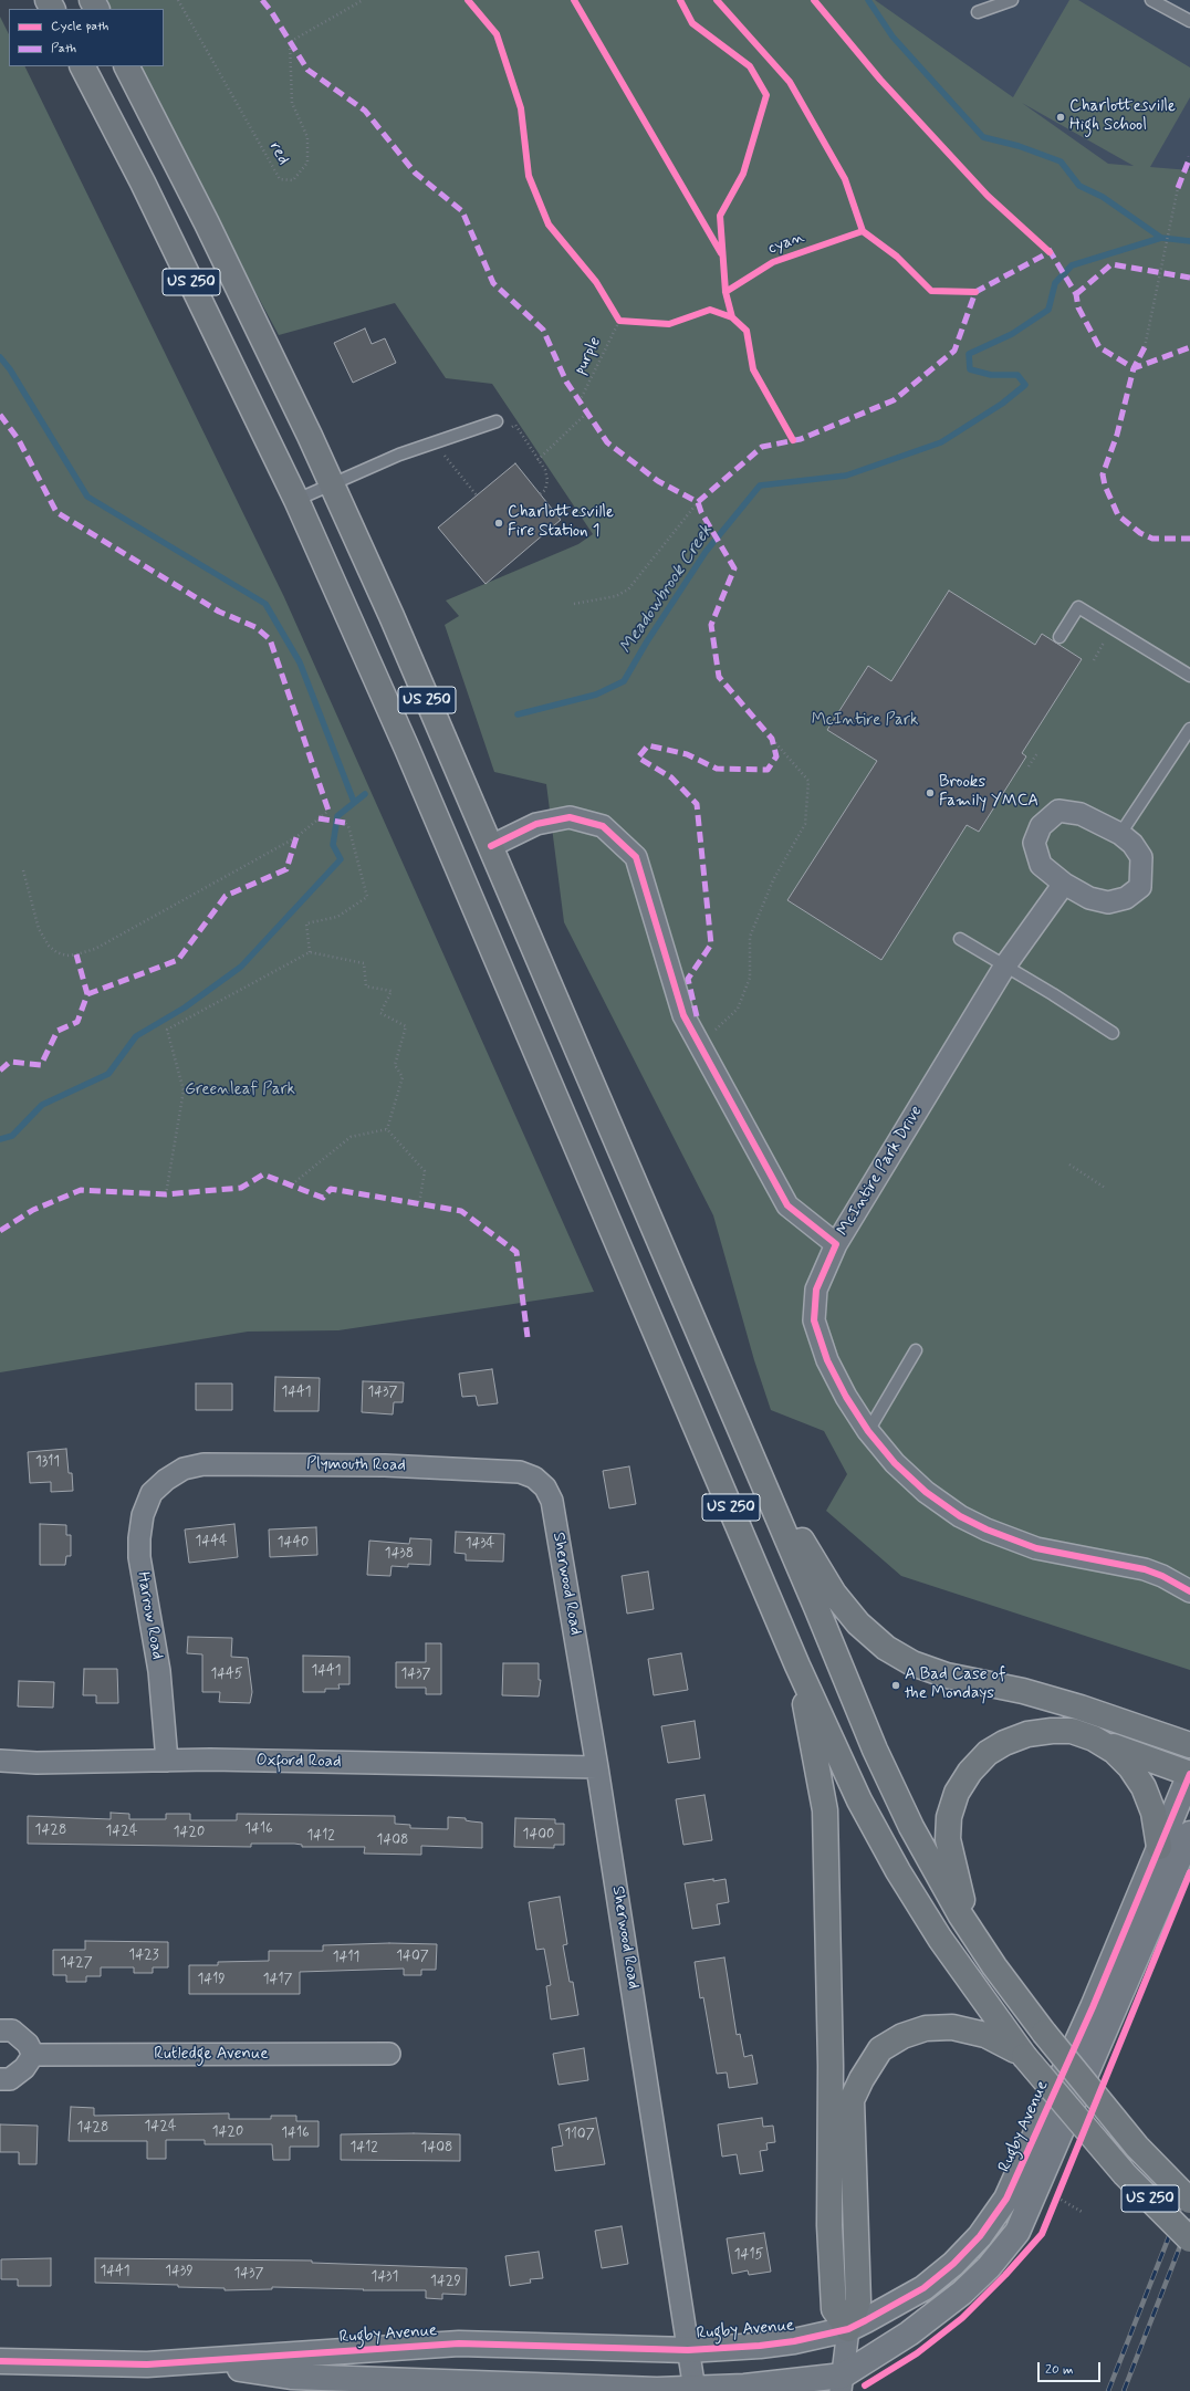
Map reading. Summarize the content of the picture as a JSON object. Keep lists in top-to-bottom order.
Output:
{
  "streets": {
    "highway": ["US 250"],
    "street": [
      "McIntire Park Drive",
      "Plymouth Road",
      "Sherwood Road",
      "Harrow Road",
      "Oxford Road",
      "Rutledge Avenue",
      "Rugby Avenue"
    ],
    "path": ["red", "purple"],
    "cycle path": ["cyan"]
  },
  "crossings": [
    ["Plymouth Road", "Sherwood Road"],
    ["Plymouth Road", "Harrow Road"],
    ["Sherwood Road", "Oxford Road"],
    ["Sherwood Road", "Rugby Avenue"],
    ["Harrow Road", "Oxford Road"]
  ],
  "water": ["Meadowbrook Creek"],
  "parks": ["McIntire Park", "Greenleaf Park"],
  "places": [
    "Charlottesville High School",
    "Charlottesville Fire Station 1",
    "Brooks Family YMCA",
    "A Bad Case of the Mondays"
  ],
  "house_numbers": [
    "1441",
    "1437",
    "1311",
    "1444",
    "1440",
    "1434",
    "1438",
    "1441",
    "1445",
    "1437",
    "1416",
    "1428",
    "1424",
    "1420",
    "1400",
    "1412",
    "1408",
    "1423",
    "1407",
    "1411",
    "1427",
    "1419",
    "1417",
    "1424",
    "1428",
    "1420",
    "1416",
    "1107",
    "1412",
    "1408",
    "1415",
    "1441",
    "1439",
    "1437",
    "1431",
    "1429"
  ],
  "legend": ["Cycle path", "Path"],
  "scale_bar": "20 m"
}
